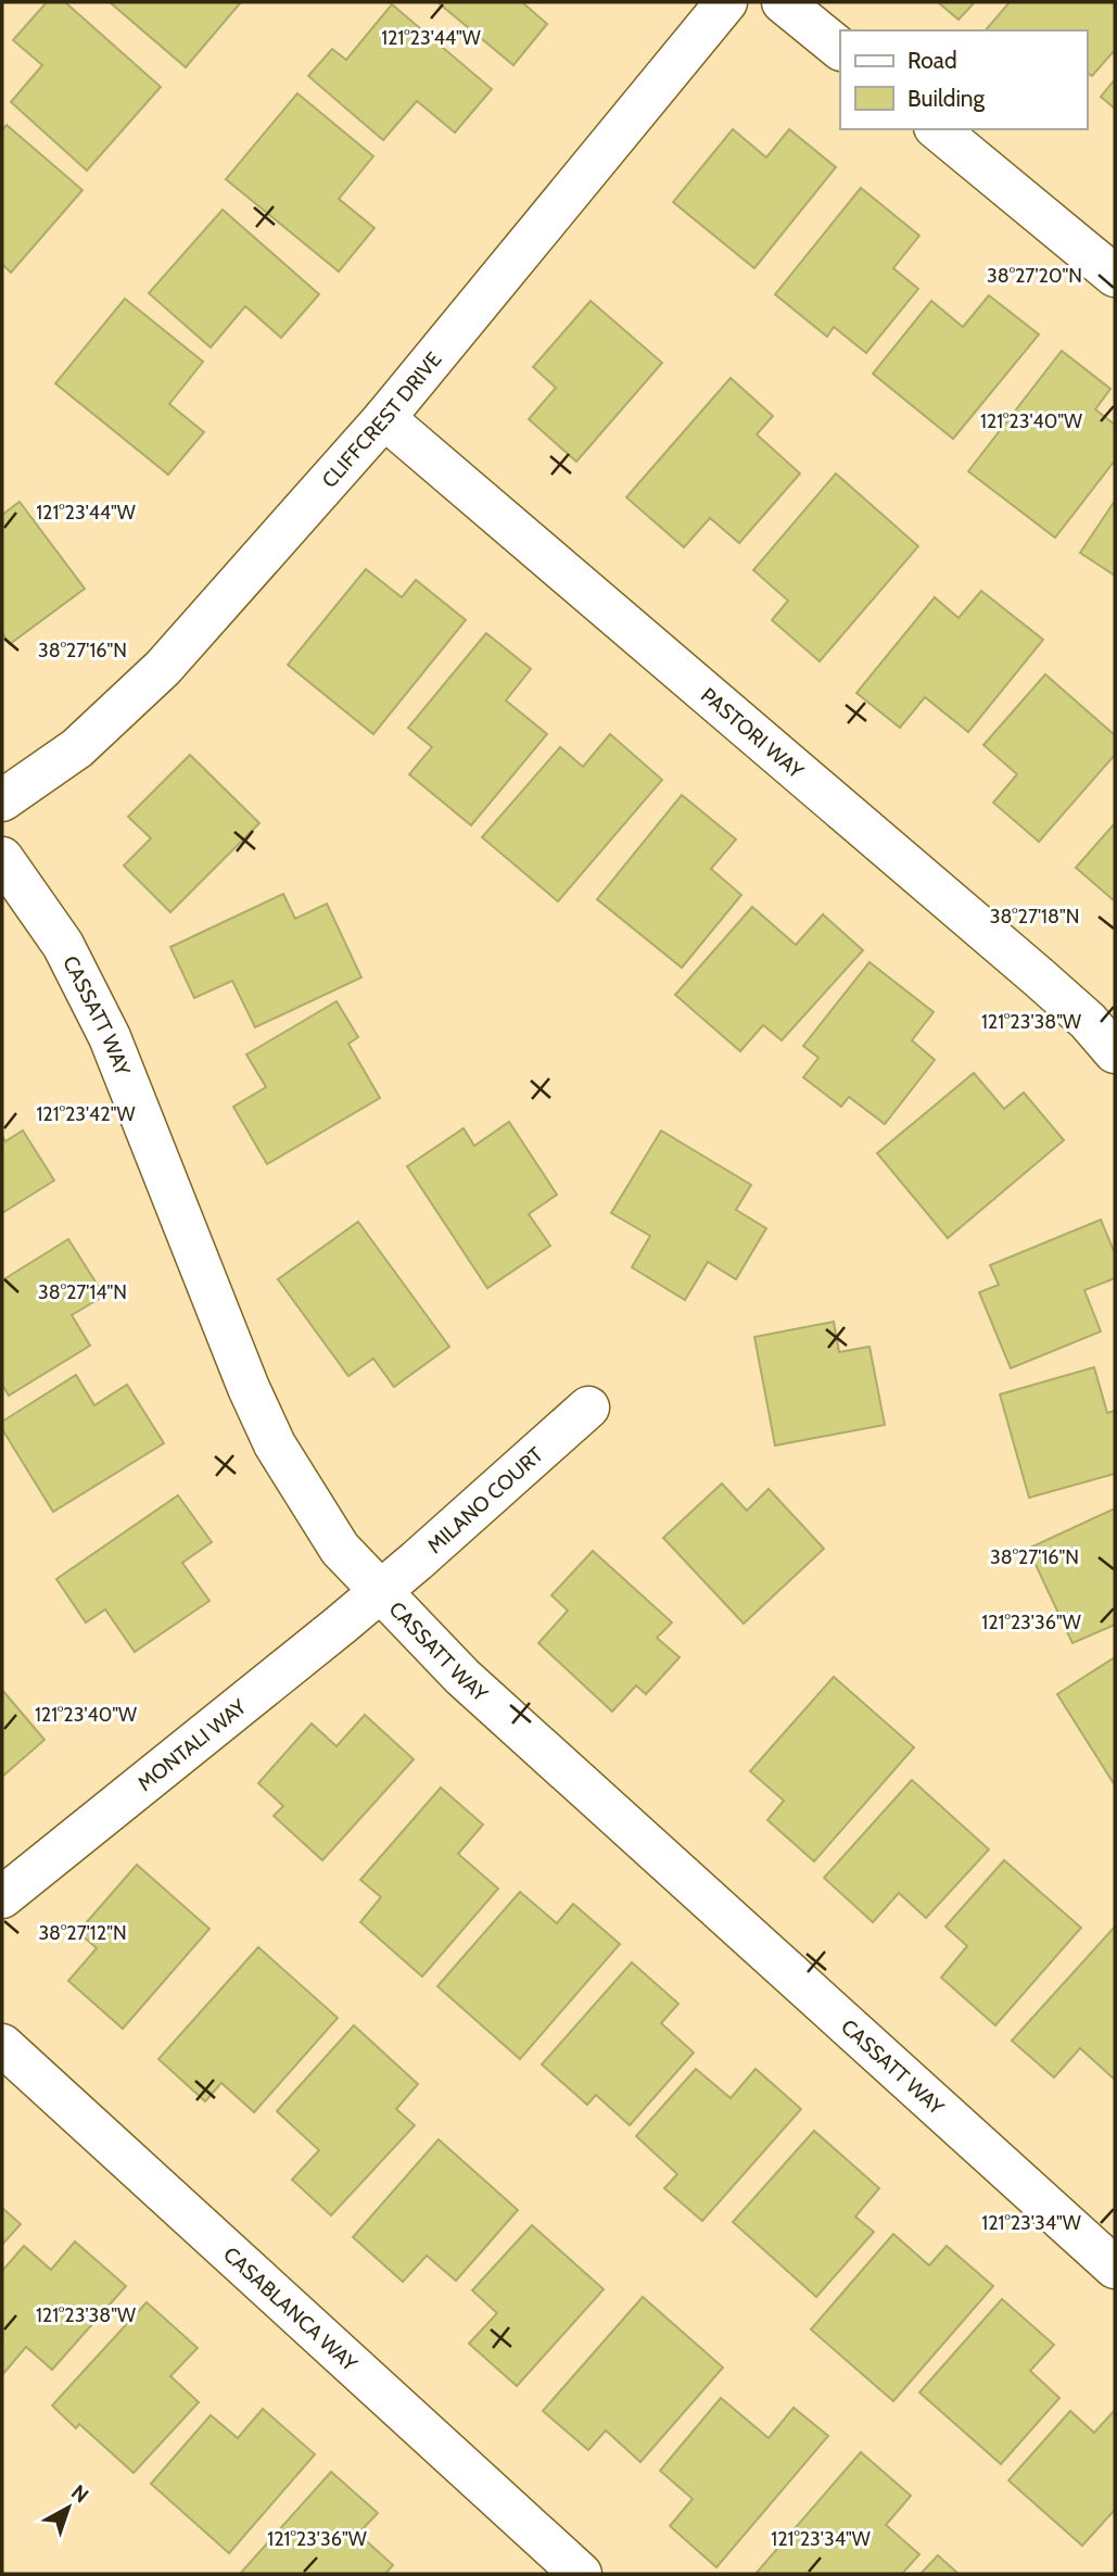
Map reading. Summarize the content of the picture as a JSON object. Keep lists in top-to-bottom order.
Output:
{
  "streets": {
    "street": [
      "CLIFFCREST DRIVE",
      "PASTORI WAY",
      "CASSATT WAY",
      "MILANO COURT",
      "MONTALI WAY",
      "CASABLANCA WAY"
    ]
  },
  "crossings": [
    ["CLIFFCREST DRIVE", "PASTORI WAY"],
    ["CASSATT WAY", "MILANO COURT"],
    ["CASSATT WAY", "MONTALI WAY"],
    ["MILANO COURT", "MONTALI WAY"]
  ],
  "legend": ["Road", "Building"],
  "north": "top right",
  "coordinates": [
    "121°23'44\"W",
    "38°27'20\"N",
    "121°23'40\"W",
    "38°27'16\"N",
    "38°27'18\"N",
    "121°23'38\"W",
    "121°23'42\"W",
    "38°27'14\"N",
    "121°23'36\"W",
    "38°27'12\"N",
    "121°23'34\"W"
  ]
}
